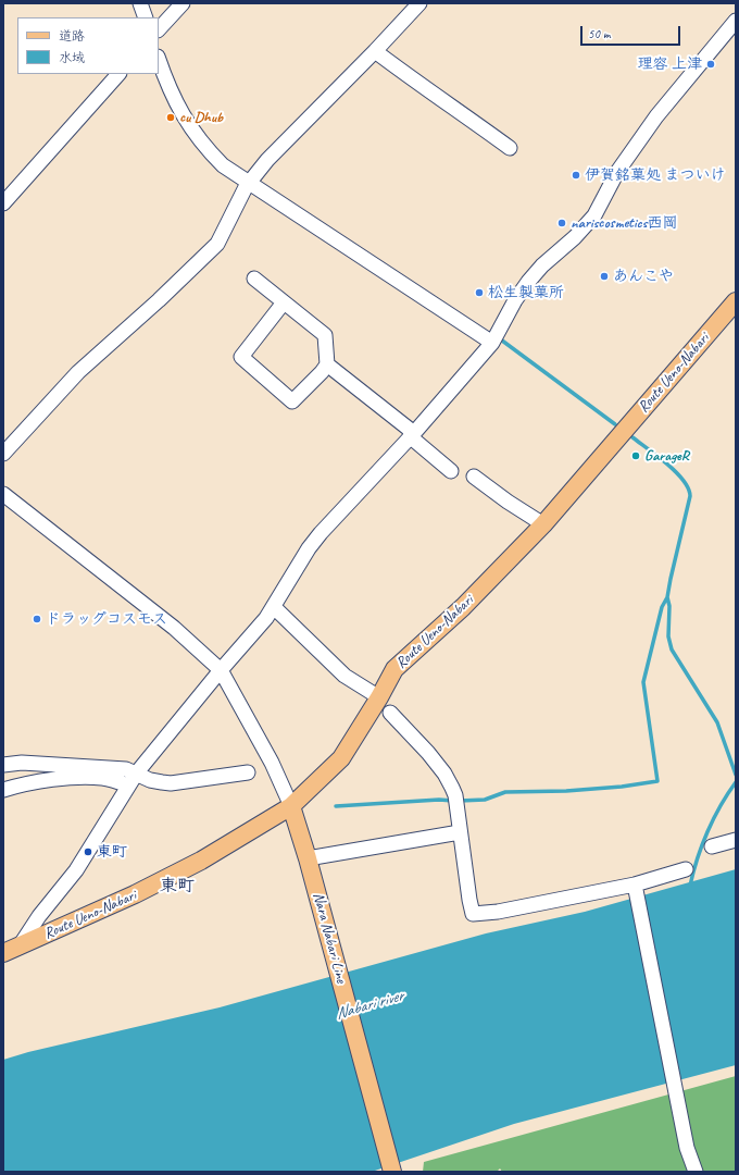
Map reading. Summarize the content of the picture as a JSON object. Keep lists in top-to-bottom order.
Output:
{
  "streets": {
    "main road": ["Route Ueno-Nabari", "Nara Nabari Line"]
  },
  "crossings": [
    ["Route Ueno-Nabari", "Nara Nabari Line"]
  ],
  "districts": ["東町"],
  "water": ["Nabari river"],
  "places": [
    "理容 上津",
    "cu Dhub",
    "伊賀銘菓処 まついけ",
    "nariscosmetics西岡",
    "あんこや",
    "松生製菓所",
    "GarageR",
    "ドラッグコスモス",
    "東町"
  ],
  "legend": ["道路", "水域"],
  "scale_bar": "50 m"
}
